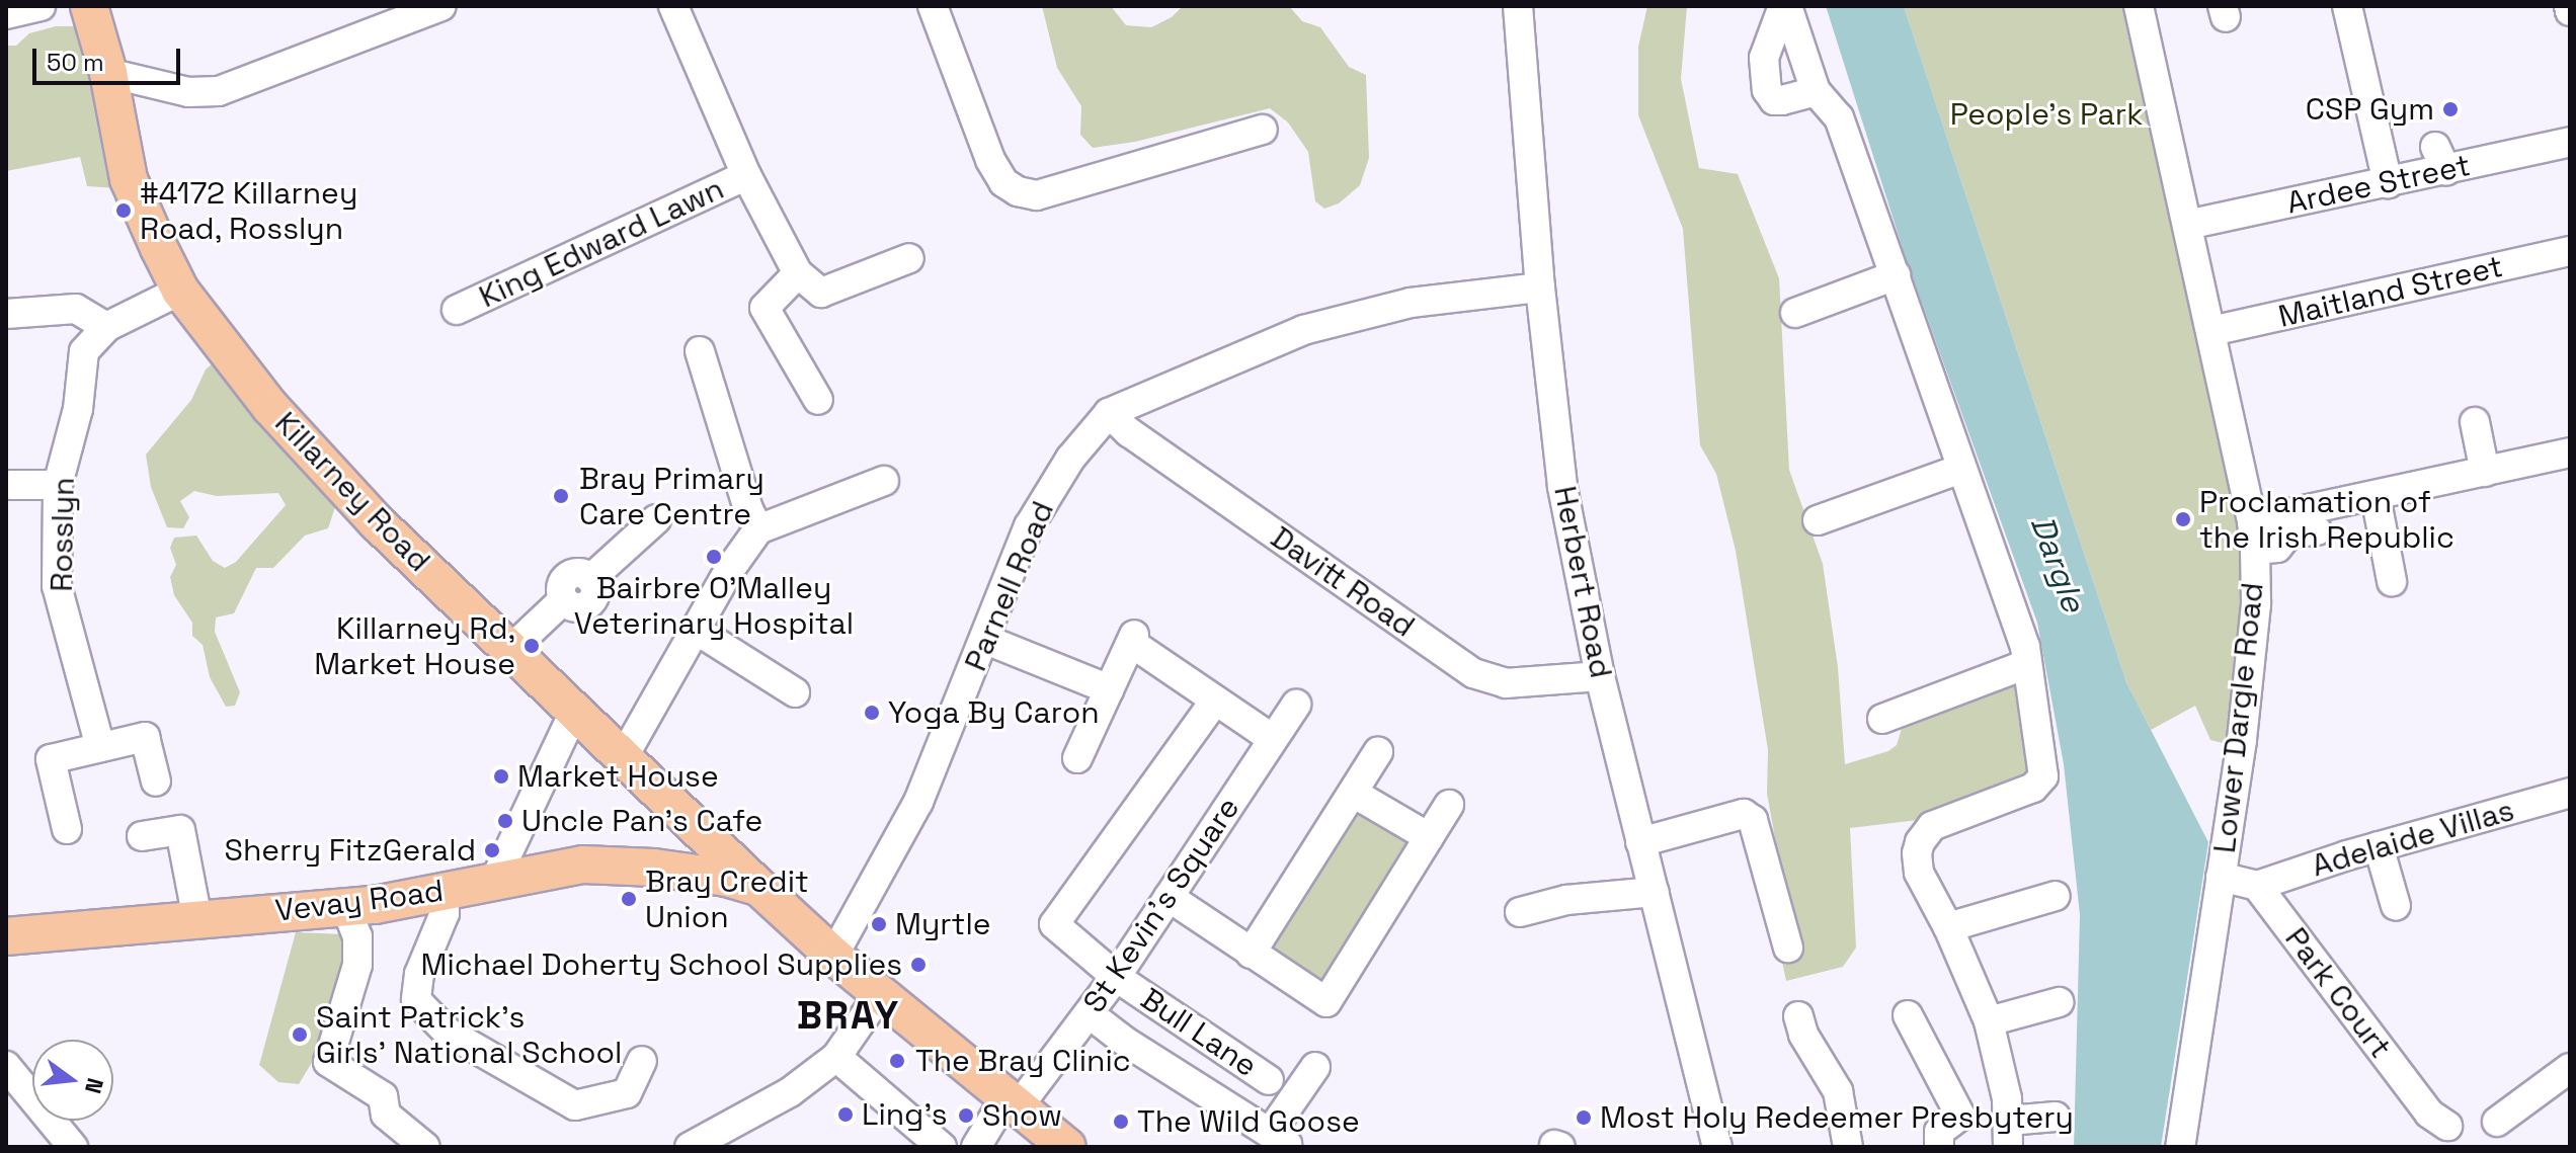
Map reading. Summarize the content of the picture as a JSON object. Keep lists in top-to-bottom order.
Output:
{
  "streets": {
    "main road": ["Killarney Road", "Vevay Road"],
    "street": [
      "Ardee Street",
      "King Edward Lawn",
      "Maitland Street",
      "Rosslyn",
      "Davitt Road",
      "Herbert Road",
      "Parnell Road",
      "Lower Dargle Road",
      "Adelaide Villas",
      "St Kevin's Square",
      "Park Court",
      "Bull Lane"
    ]
  },
  "crossings": [
    ["Ardee Street", "Lower Dargle Road"],
    ["Maitland Street", "Lower Dargle Road"],
    ["Killarney Road", "Rosslyn"],
    ["Killarney Road", "Parnell Road"],
    ["Killarney Road", "Vevay Road"],
    ["Killarney Road", "St Kevin's Square"],
    ["Davitt Road", "Herbert Road"],
    ["Davitt Road", "Parnell Road"],
    ["Herbert Road", "Parnell Road"],
    ["Adelaide Villas", "Park Court"],
    ["St Kevin's Square", "Bull Lane"]
  ],
  "districts": ["BRAY"],
  "water": ["Dargle"],
  "parks": ["People's Park"],
  "places": [
    "CSP Gym",
    "#4172 Killarney Road, Rosslyn",
    "Bray Primary Care Centre",
    "Proclamation of the Irish Republic",
    "Bairbre O'Malley Veterinary Hospital",
    "Killarney Rd, Market House",
    "Yoga By Caron",
    "Market House",
    "Uncle Pan's Cafe",
    "Sherry FitzGerald",
    "Bray Credit Union",
    "Myrtle",
    "Michael Doherty School Supplies",
    "Saint Patrick's Girls' National School",
    "The Bray Clinic",
    "Ling's",
    "Show",
    "Most Holy Redeemer Presbytery",
    "The Wild Goose"
  ],
  "scale_bar": "50 m",
  "north": "right"
}
